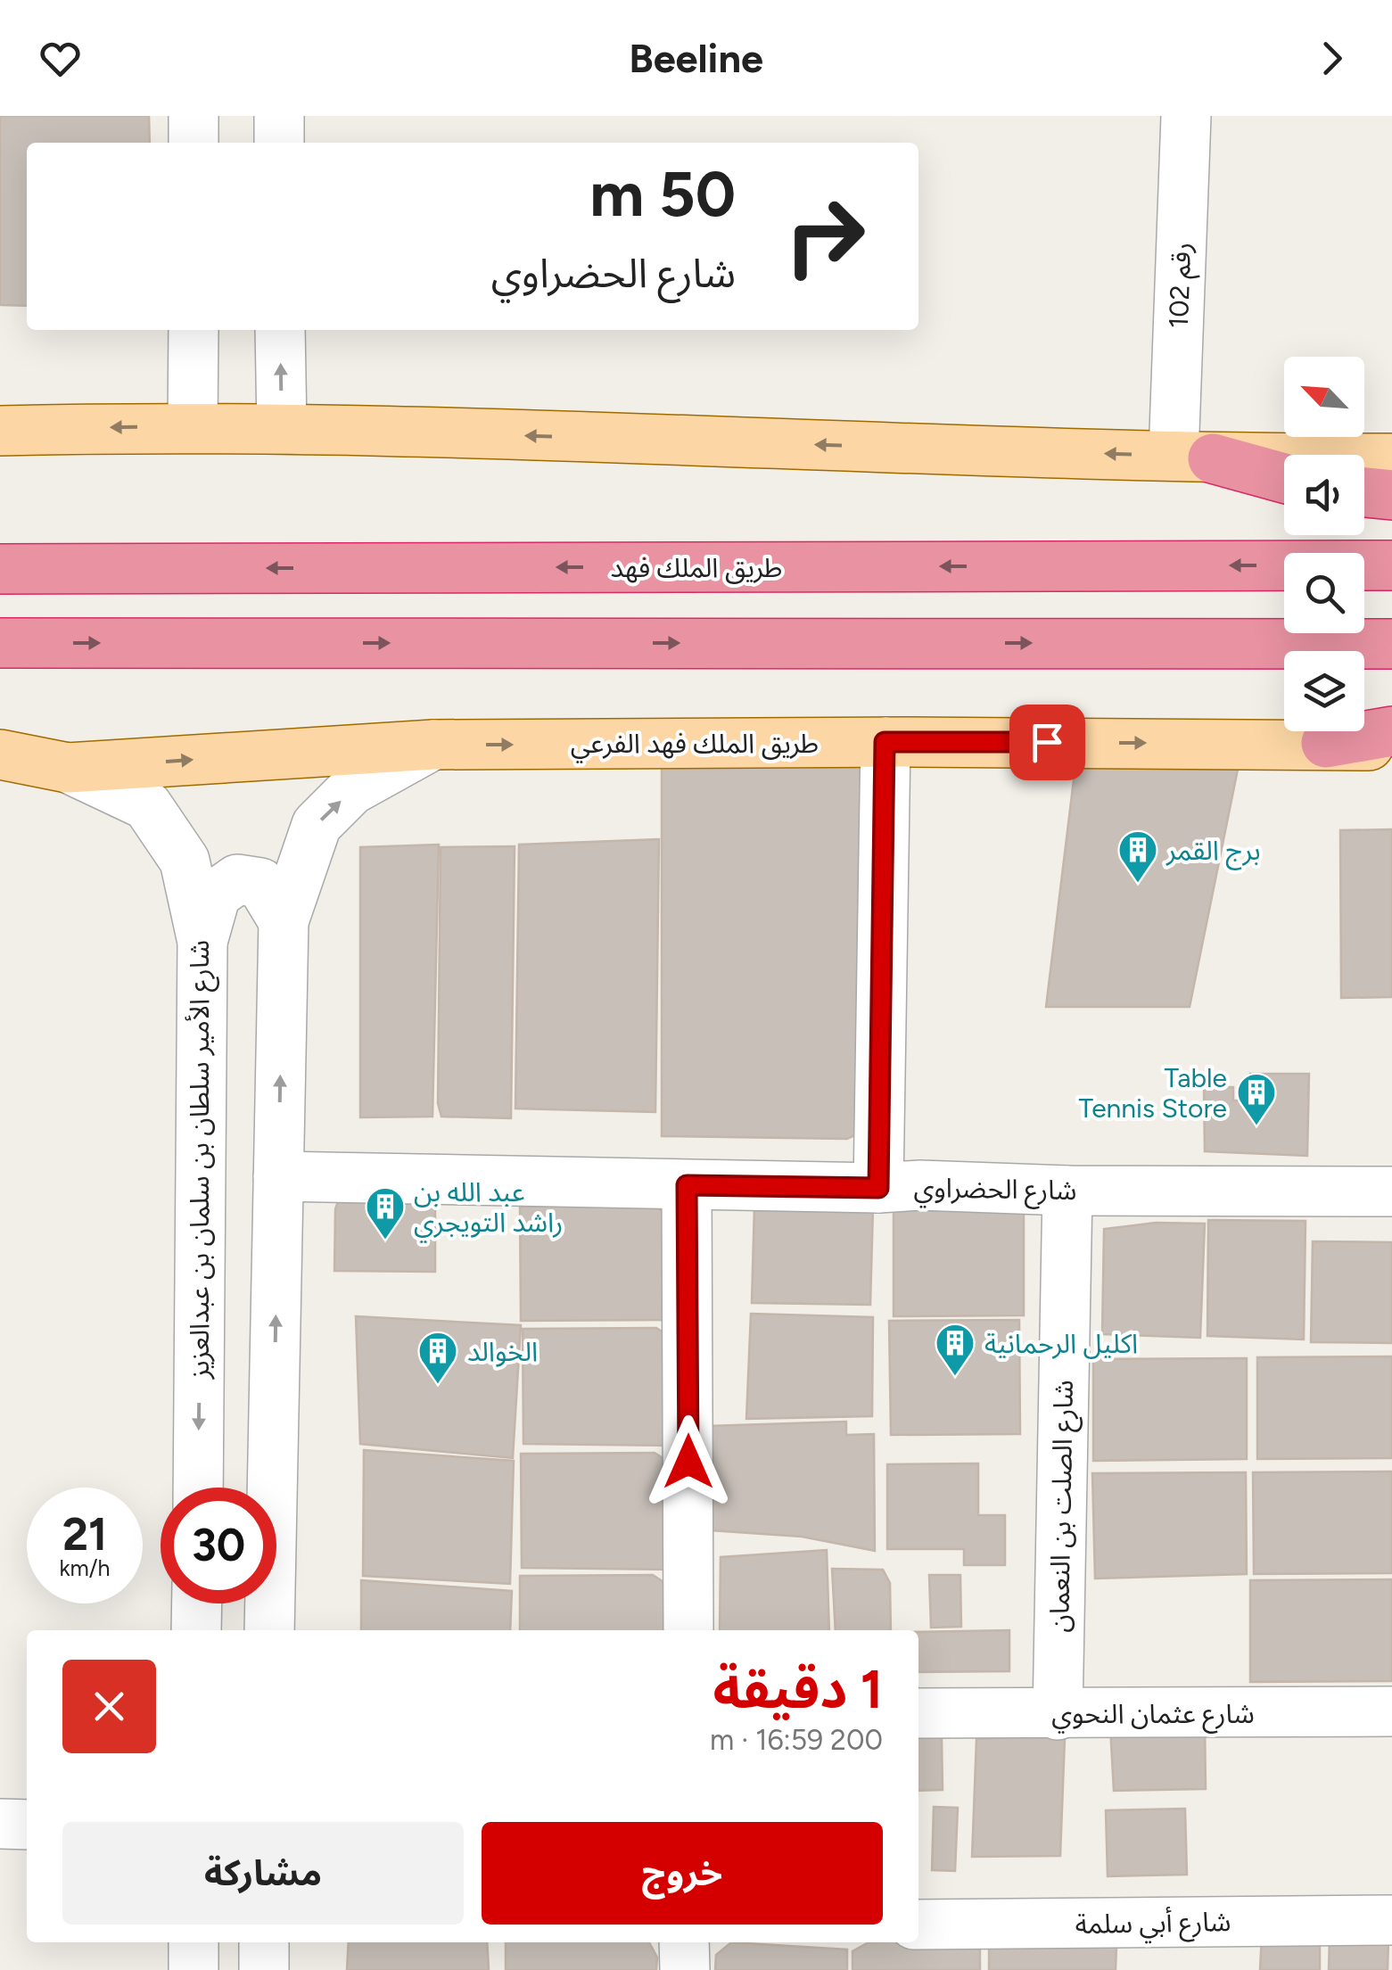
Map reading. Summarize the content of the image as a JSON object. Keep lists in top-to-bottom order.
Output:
{
  "streets": {
    "highway": ["طريق الملك فهد"],
    "main road": ["طريق الملك فهد الفرعي"],
    "street": [
      "رقم 102",
      "شارع الأمير سلطان بن سلمان بن عبدالعزيز",
      "شارع الحضراوي",
      "شارع الصلت بن النعمان",
      "شارع عثمان النحوي",
      "شارع أبي سلمة"
    ]
  },
  "crossings": [
    ["طريق الملك فهد الفرعي", "شارع الأمير سلطان بن سلمان بن عبدالعزيز"],
    ["شارع الحضراوي", "شارع الصلت بن النعمان"],
    ["شارع الصلت بن النعمان", "شارع عثمان النحوي"]
  ],
  "places": {
    "building": [
      "برج القمر",
      "Table Tennis Store",
      "عبد الله بن راشد التويجري",
      "اكليل الرحمانية",
      "الخوالد"
    ]
  },
  "north": "top left",
  "page": {
    "header": "Beeline",
    "turn": ["50 m", "شارع الحضراوي"],
    "speed": "21 km/h",
    "limit": "30",
    "heading": ["1 دقيقة", "200 m · 16:59"],
    "buttons": ["خروج", "مشاركة"]
  }
}
